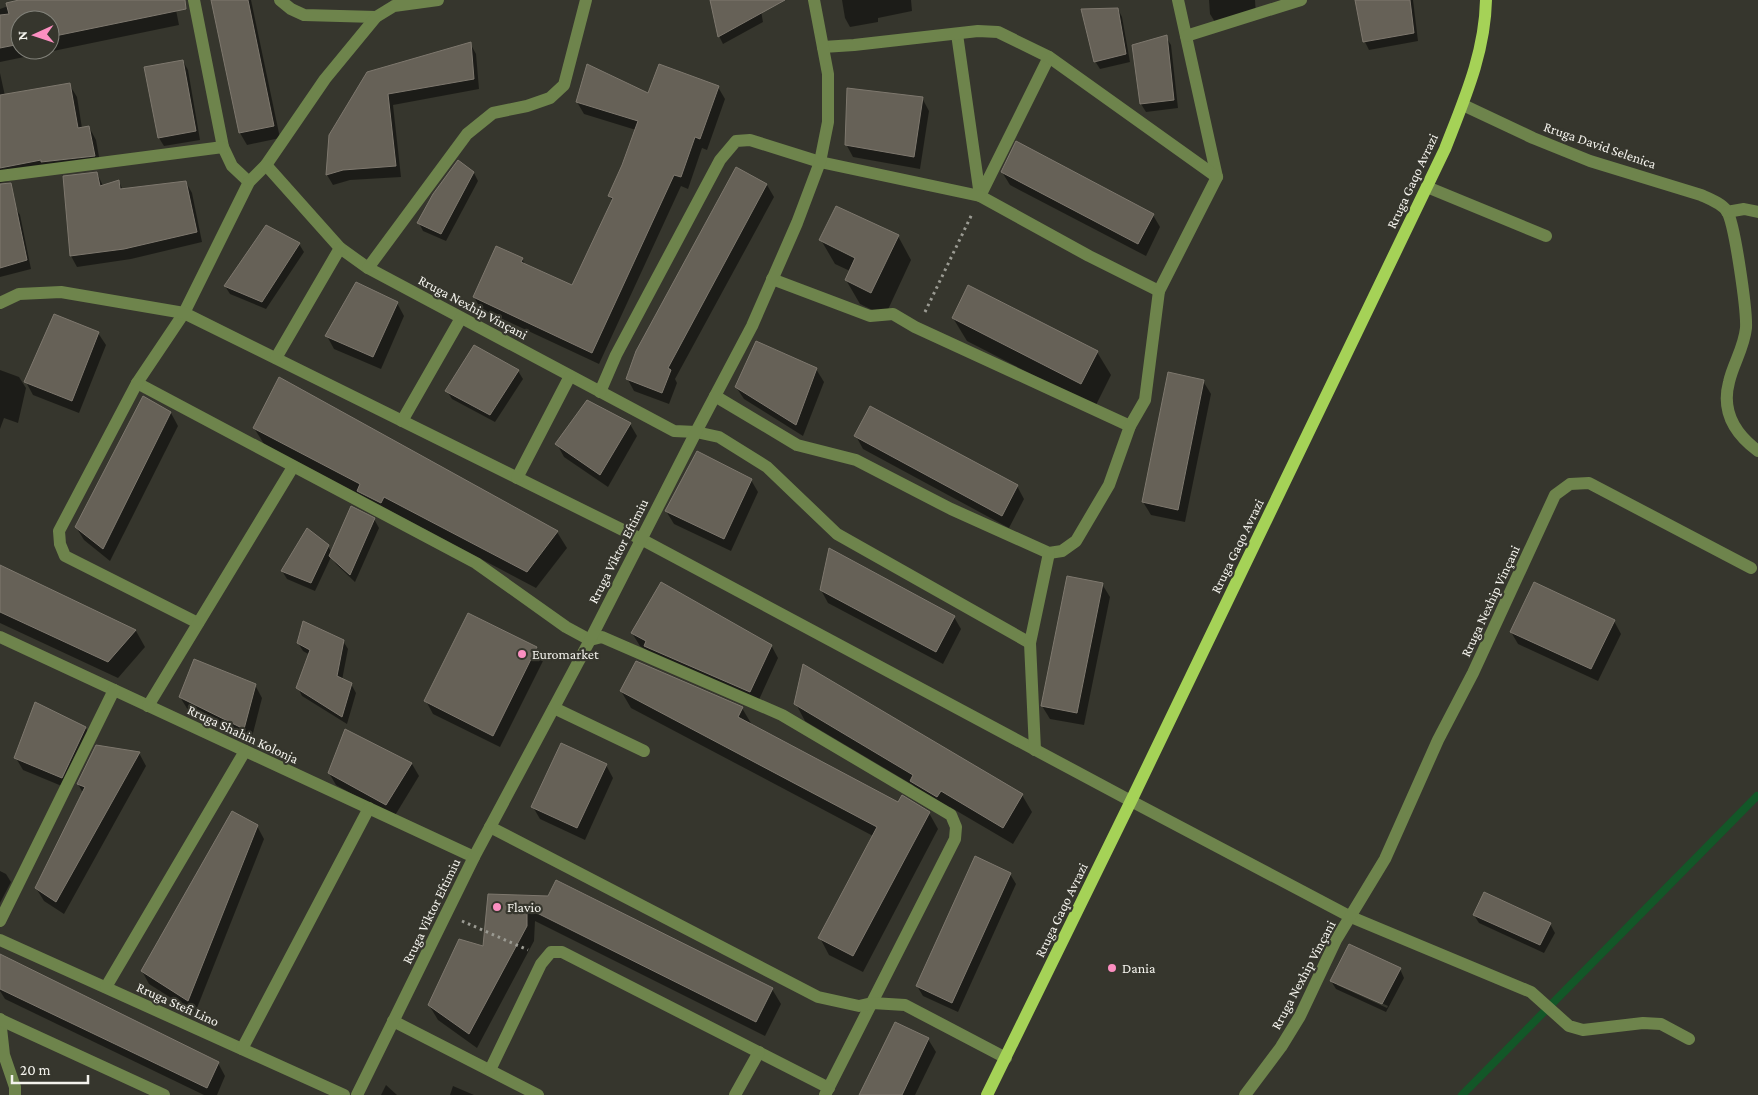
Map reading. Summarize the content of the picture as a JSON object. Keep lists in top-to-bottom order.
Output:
{
  "streets": {
    "main road": ["Rruga Gaqo Avrazi"],
    "street": [
      "Rruga David Selenica",
      "Rruga Nexhip Vinçani",
      "Rruga Viktor Eftimiu",
      "Rruga Shahin Kolonja",
      "Rruga Stefi Lino"
    ]
  },
  "crossings": [
    ["Rruga David Selenica", "Rruga Gaqo Avrazi"],
    ["Rruga Gaqo Avrazi", "Rruga Nexhip Vinçani"],
    ["Rruga Nexhip Vinçani", "Rruga Viktor Eftimiu"],
    ["Rruga Viktor Eftimiu", "Rruga Shahin Kolonja"]
  ],
  "places": ["Euromarket", "Flavio", "Dania"],
  "scale_bar": "20 m",
  "north": "left"
}
